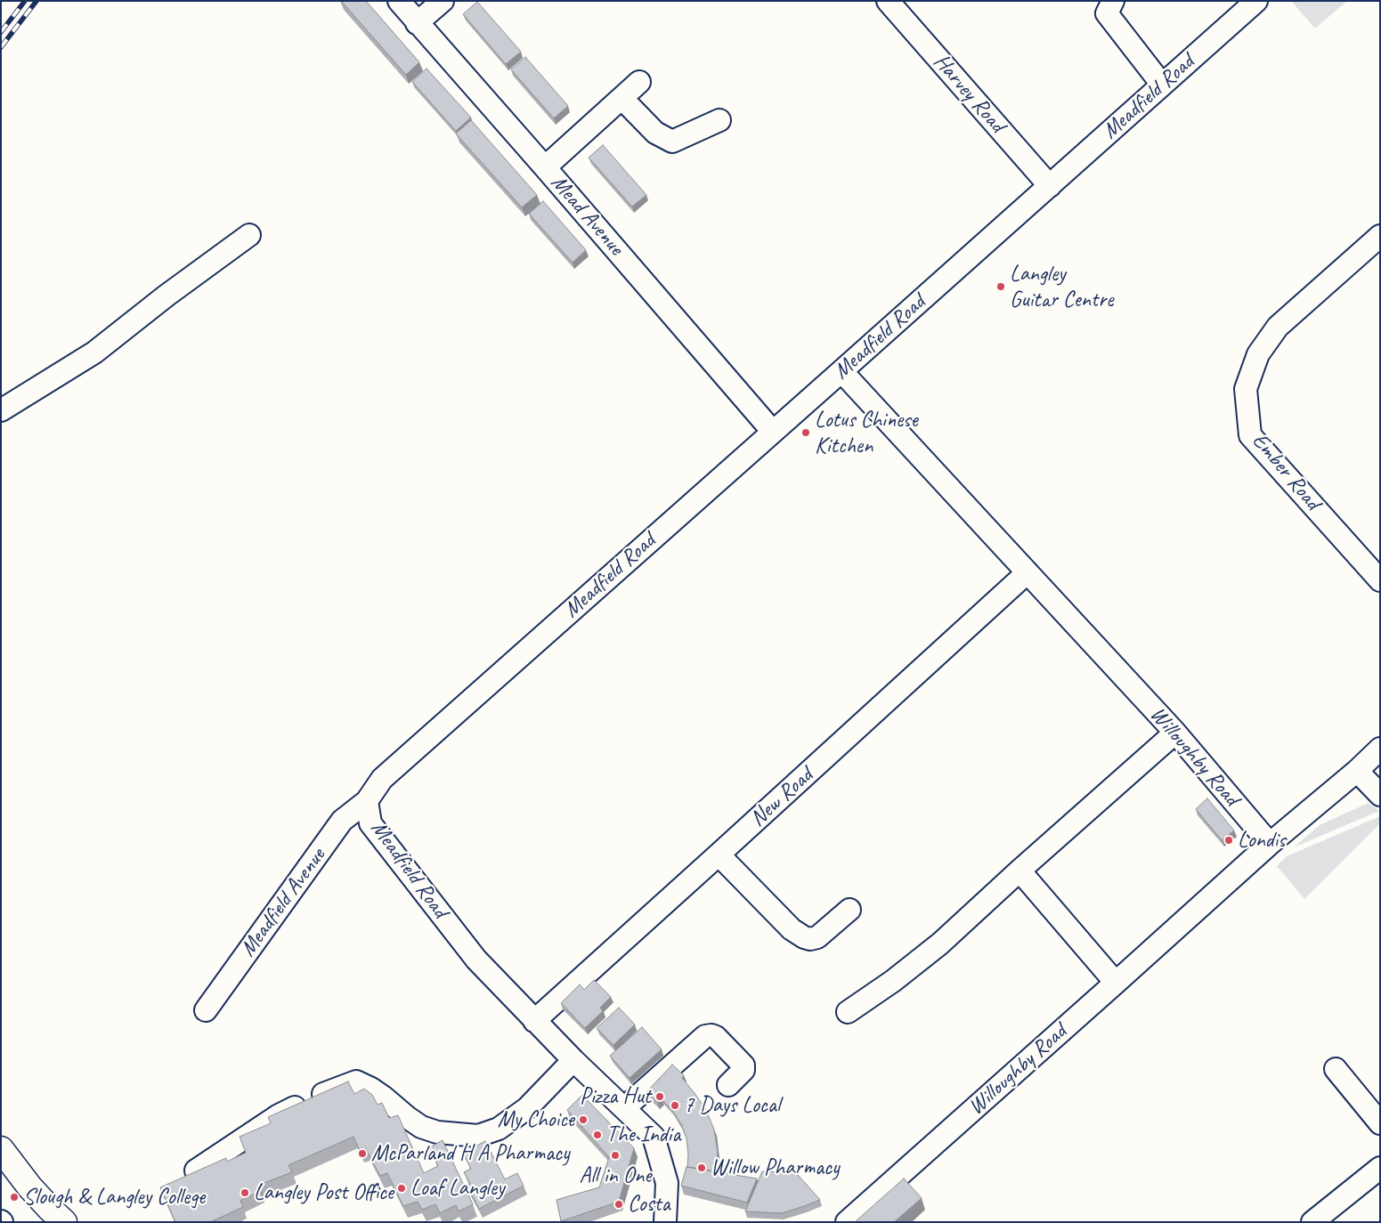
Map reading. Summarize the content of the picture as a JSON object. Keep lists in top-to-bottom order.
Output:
{
  "streets": {
    "street": [
      "Harvey Road",
      "Meadfield Road",
      "Mead Avenue",
      "Ember Road",
      "Willoughby Road",
      "New Road",
      "Meadfield Avenue"
    ]
  },
  "crossings": [
    ["Harvey Road", "Meadfield Road"],
    ["Meadfield Road", "Mead Avenue"],
    ["Meadfield Road", "Willoughby Road"],
    ["Meadfield Road", "New Road"],
    ["Meadfield Road", "Meadfield Avenue"],
    ["Willoughby Road", "New Road"]
  ],
  "places": [
    "Langley Guitar Centre",
    "Lotus Chinese Kitchen",
    "Londis",
    "Pizza Hut",
    "7 Days Local",
    "My Choice",
    "The India",
    "McParland H A Pharmacy",
    "All in One",
    "Willow Pharmacy",
    "Loaf Langley",
    "Langley Post Office",
    "Slough & Langley College",
    "Costa"
  ]
}
